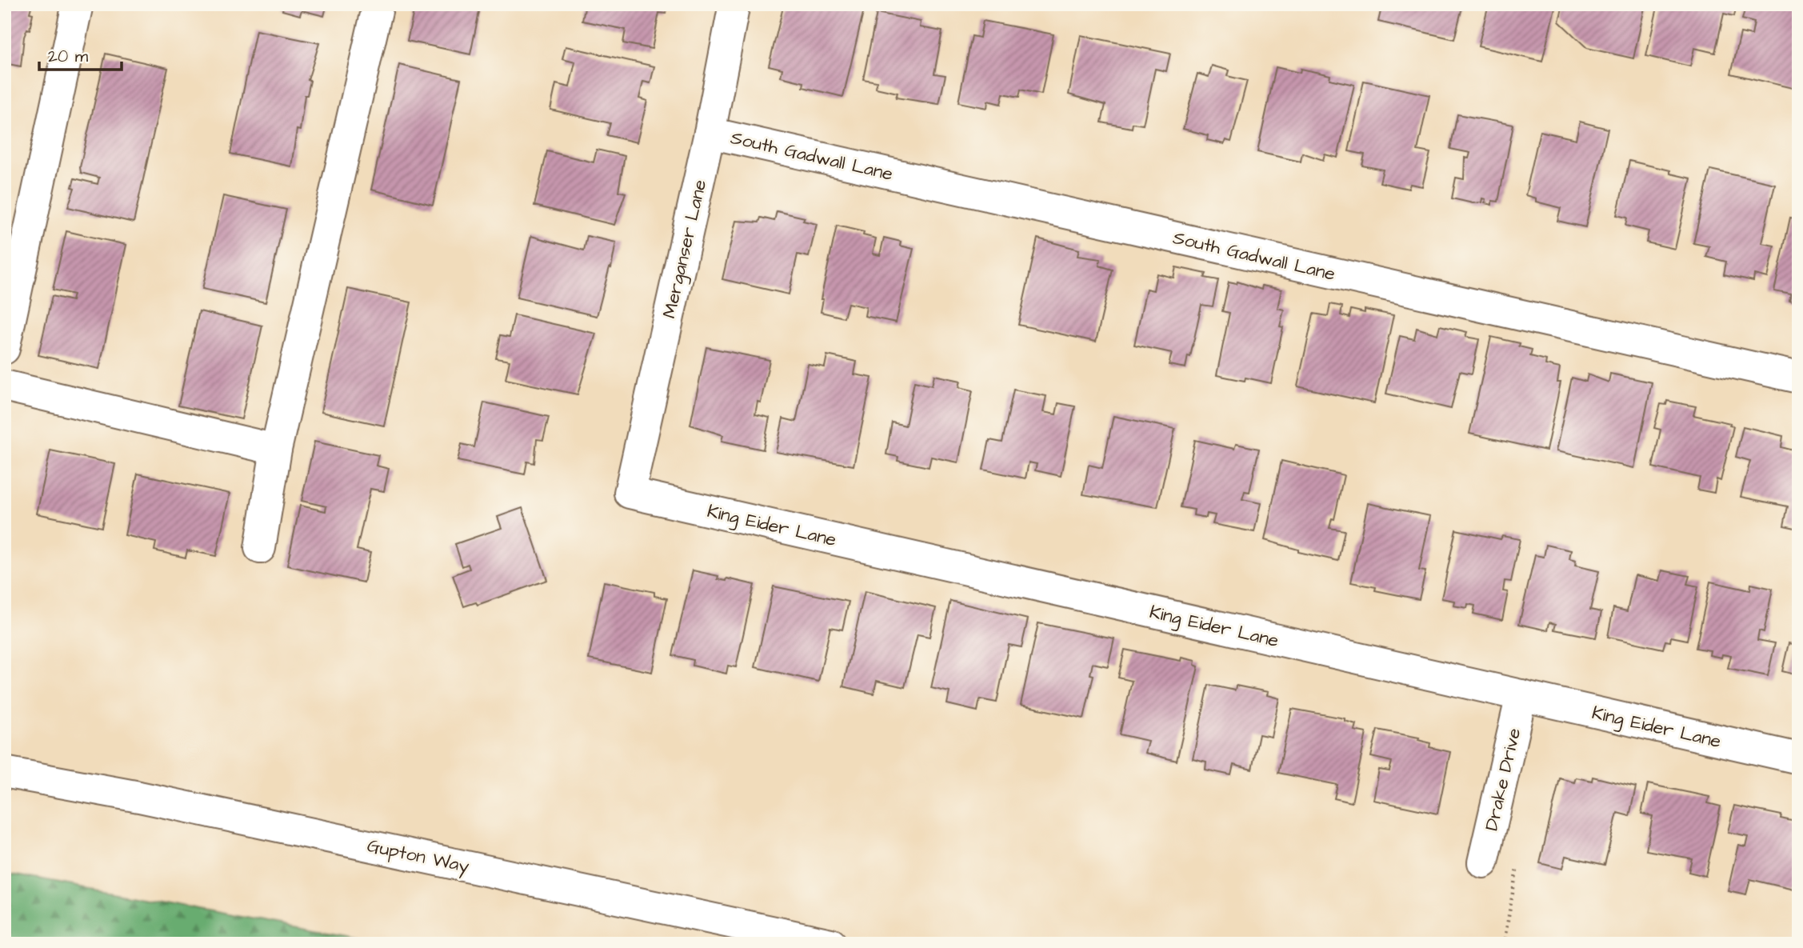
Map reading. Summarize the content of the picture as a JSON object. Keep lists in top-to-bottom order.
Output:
{
  "streets": {
    "street": [
      "South Gadwall Lane",
      "Merganser Lane",
      "King Eider Lane",
      "Drake Drive",
      "Gupton Way"
    ]
  },
  "crossings": [
    ["South Gadwall Lane", "Merganser Lane"],
    ["Merganser Lane", "King Eider Lane"],
    ["King Eider Lane", "Drake Drive"]
  ],
  "scale_bar": "20 m"
}
